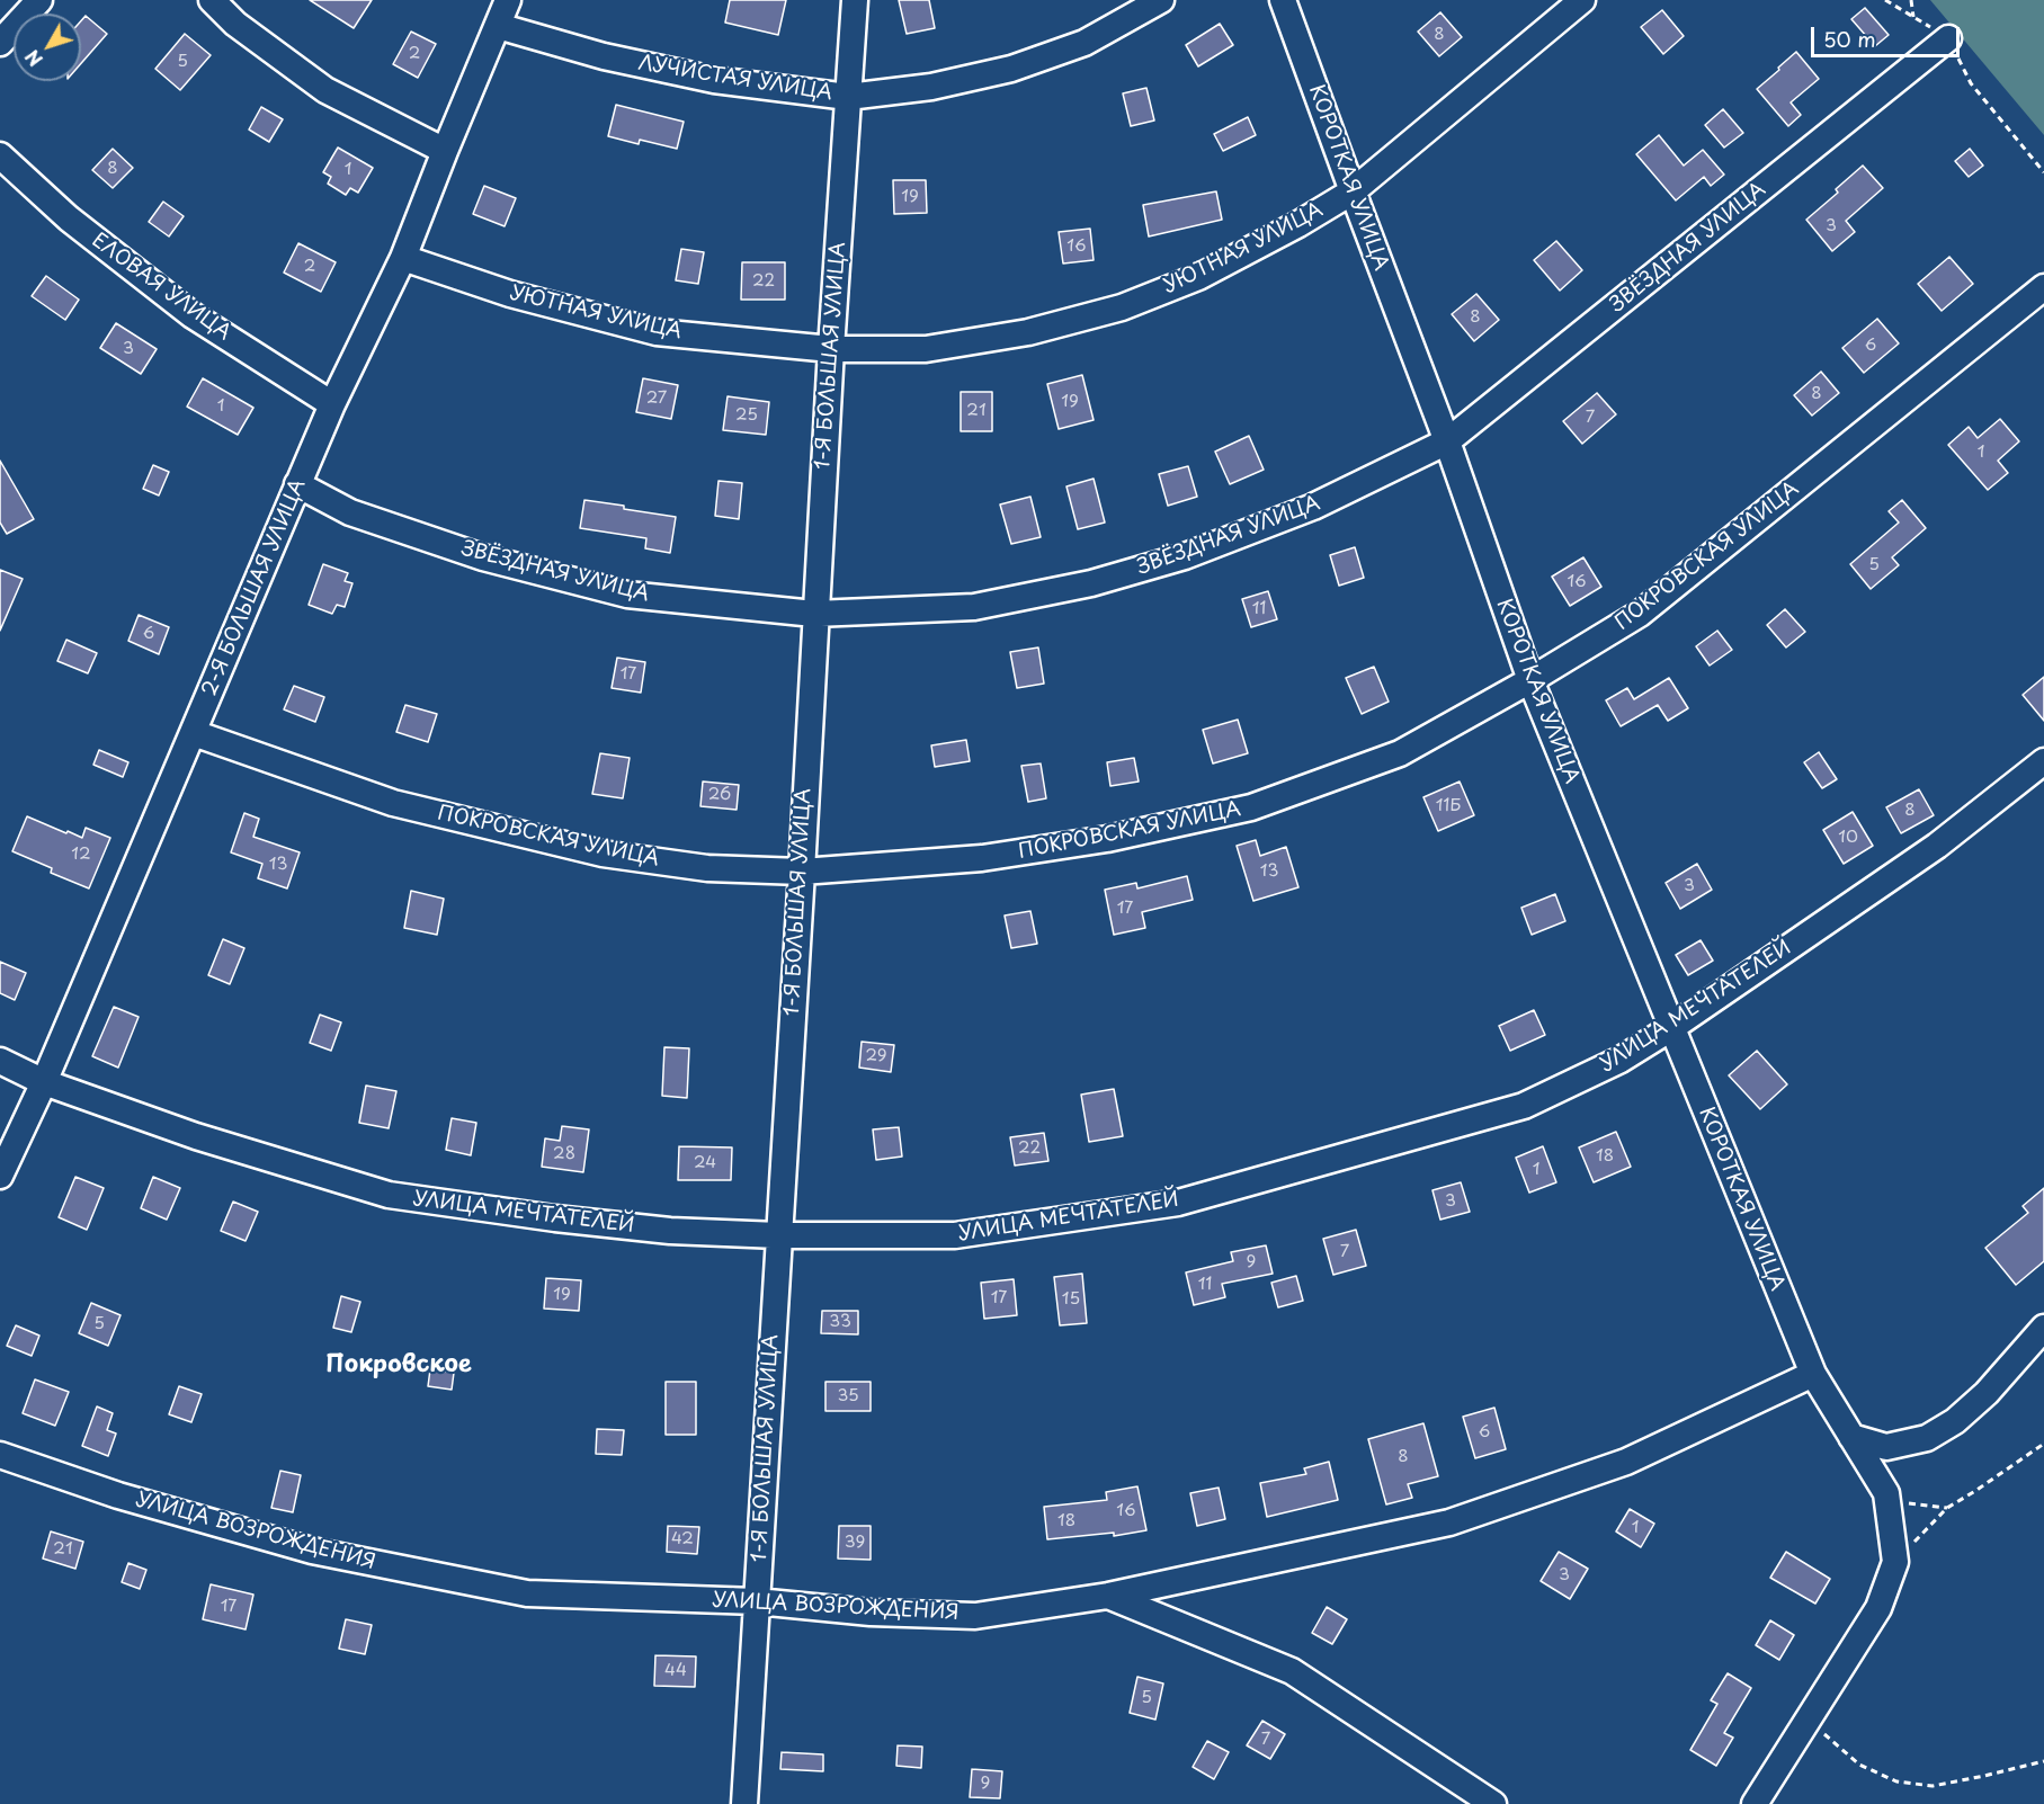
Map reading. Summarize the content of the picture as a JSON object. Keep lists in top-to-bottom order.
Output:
{
  "streets": {
    "street": [
      "ЛУЧИСТАЯ УЛИЦА",
      "КОРОТКАЯ УЛИЦА",
      "ЗВЁЗДНАЯ УЛИЦА",
      "УЮТНАЯ УЛИЦА",
      "ЕЛОВАЯ УЛИЦА",
      "1-Я БОЛЬШАЯ УЛИЦА",
      "ПОКРОВСКАЯ УЛИЦА",
      "2-Я БОЛЬШАЯ УЛИЦА",
      "УЛИЦА МЕЧТАТЕЛЕЙ",
      "УЛИЦА ВОЗРОЖДЕНИЯ"
    ]
  },
  "crossings": [
    ["ЛУЧИСТАЯ УЛИЦА", "1-Я БОЛЬШАЯ УЛИЦА"],
    ["ЛУЧИСТАЯ УЛИЦА", "2-Я БОЛЬШАЯ УЛИЦА"],
    ["КОРОТКАЯ УЛИЦА", "ЗВЁЗДНАЯ УЛИЦА"],
    ["КОРОТКАЯ УЛИЦА", "УЮТНАЯ УЛИЦА"],
    ["КОРОТКАЯ УЛИЦА", "ПОКРОВСКАЯ УЛИЦА"],
    ["КОРОТКАЯ УЛИЦА", "УЛИЦА МЕЧТАТЕЛЕЙ"],
    ["КОРОТКАЯ УЛИЦА", "УЛИЦА ВОЗРОЖДЕНИЯ"],
    ["ЗВЁЗДНАЯ УЛИЦА", "1-Я БОЛЬШАЯ УЛИЦА"],
    ["ЗВЁЗДНАЯ УЛИЦА", "2-Я БОЛЬШАЯ УЛИЦА"],
    ["УЮТНАЯ УЛИЦА", "1-Я БОЛЬШАЯ УЛИЦА"],
    ["УЮТНАЯ УЛИЦА", "2-Я БОЛЬШАЯ УЛИЦА"],
    ["ЕЛОВАЯ УЛИЦА", "2-Я БОЛЬШАЯ УЛИЦА"],
    ["1-Я БОЛЬШАЯ УЛИЦА", "ПОКРОВСКАЯ УЛИЦА"],
    ["1-Я БОЛЬШАЯ УЛИЦА", "УЛИЦА МЕЧТАТЕЛЕЙ"],
    ["1-Я БОЛЬШАЯ УЛИЦА", "УЛИЦА ВОЗРОЖДЕНИЯ"],
    ["ПОКРОВСКАЯ УЛИЦА", "2-Я БОЛЬШАЯ УЛИЦА"],
    ["2-Я БОЛЬШАЯ УЛИЦА", "УЛИЦА МЕЧТАТЕЛЕЙ"]
  ],
  "districts": ["Покровское"],
  "house_numbers": [
    "8",
    "2",
    "5",
    "8",
    "1",
    "19",
    "3",
    "16",
    "2",
    "22",
    "8",
    "6",
    "3",
    "8",
    "27",
    "19",
    "1",
    "21",
    "25",
    "7",
    "1",
    "5",
    "16",
    "11",
    "6",
    "17",
    "26",
    "11Б",
    "8",
    "10",
    "12",
    "13",
    "13",
    "3",
    "17",
    "29",
    "22",
    "28",
    "18",
    "24",
    "1",
    "3",
    "7",
    "9",
    "11",
    "19",
    "17",
    "15",
    "33",
    "5",
    "35",
    "6",
    "8",
    "16",
    "18",
    "1",
    "42",
    "39",
    "21",
    "3",
    "17",
    "44",
    "5",
    "7",
    "9"
  ],
  "scale_bar": "50 m",
  "north": "bottom left"
}
